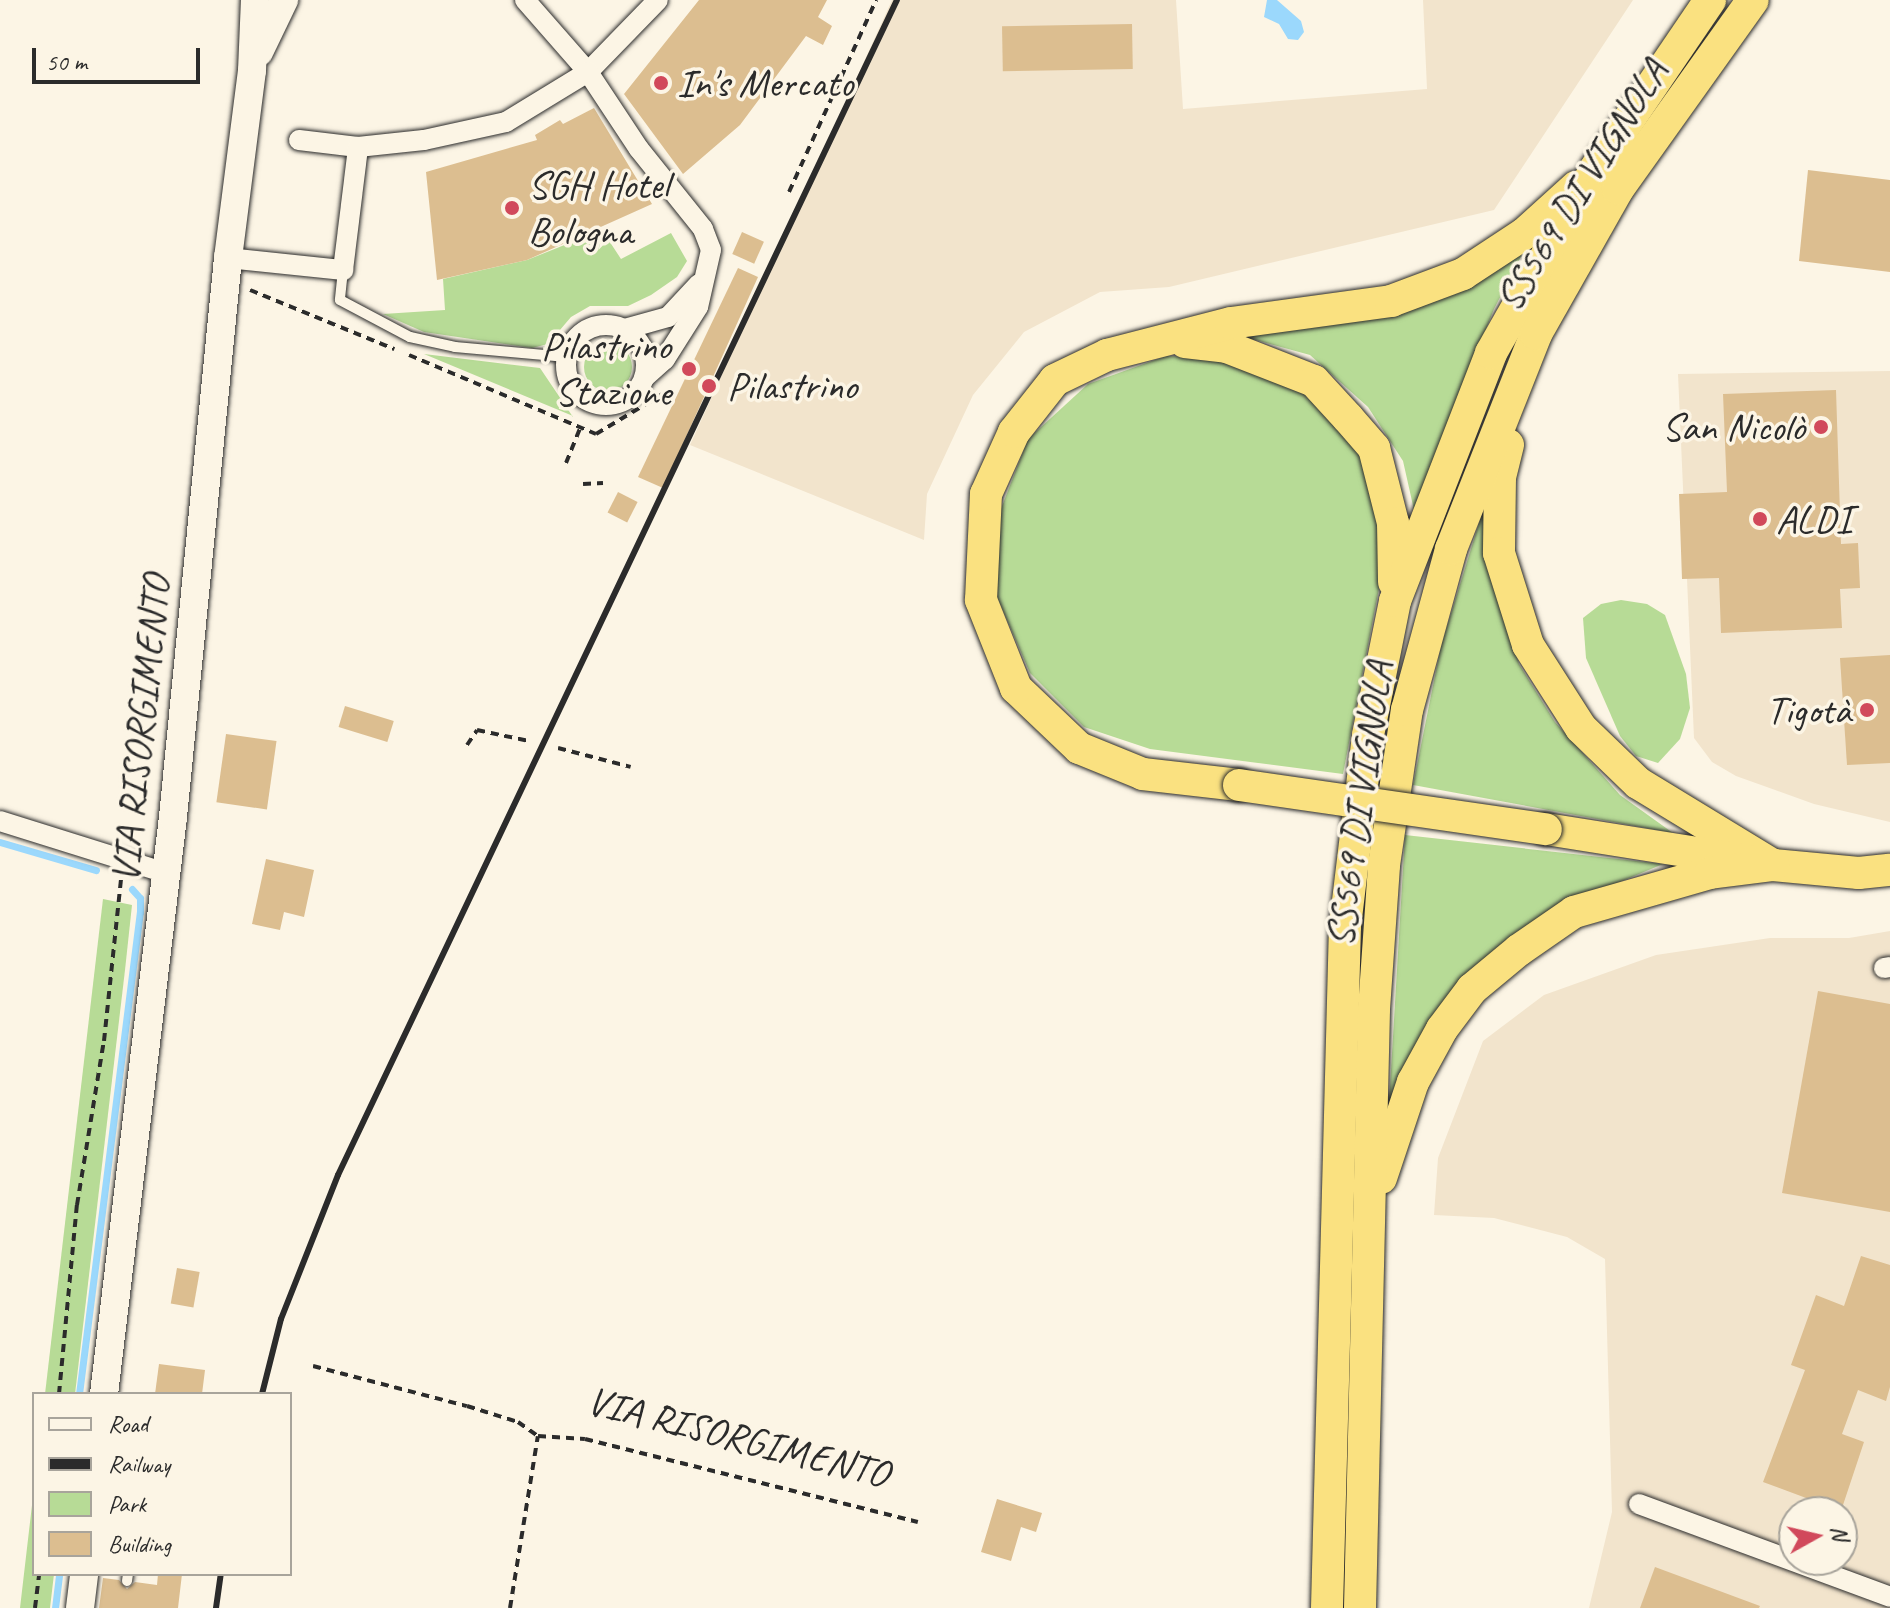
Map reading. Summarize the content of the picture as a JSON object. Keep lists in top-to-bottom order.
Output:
{
  "streets": {
    "highway": ["SS569 DI VIGNOLA"],
    "main road": ["VIA RISORGIMENTO"]
  },
  "places": [
    "In's Mercato",
    "SGH Hotel Bologna",
    "Pilastrino Stazione",
    "Pilastrino",
    "San Nicolò",
    "ALDI",
    "Tigotà"
  ],
  "legend": [
    "Road",
    "Railway",
    "Park",
    "Building"
  ],
  "scale_bar": "50 m",
  "north": "right"
}
